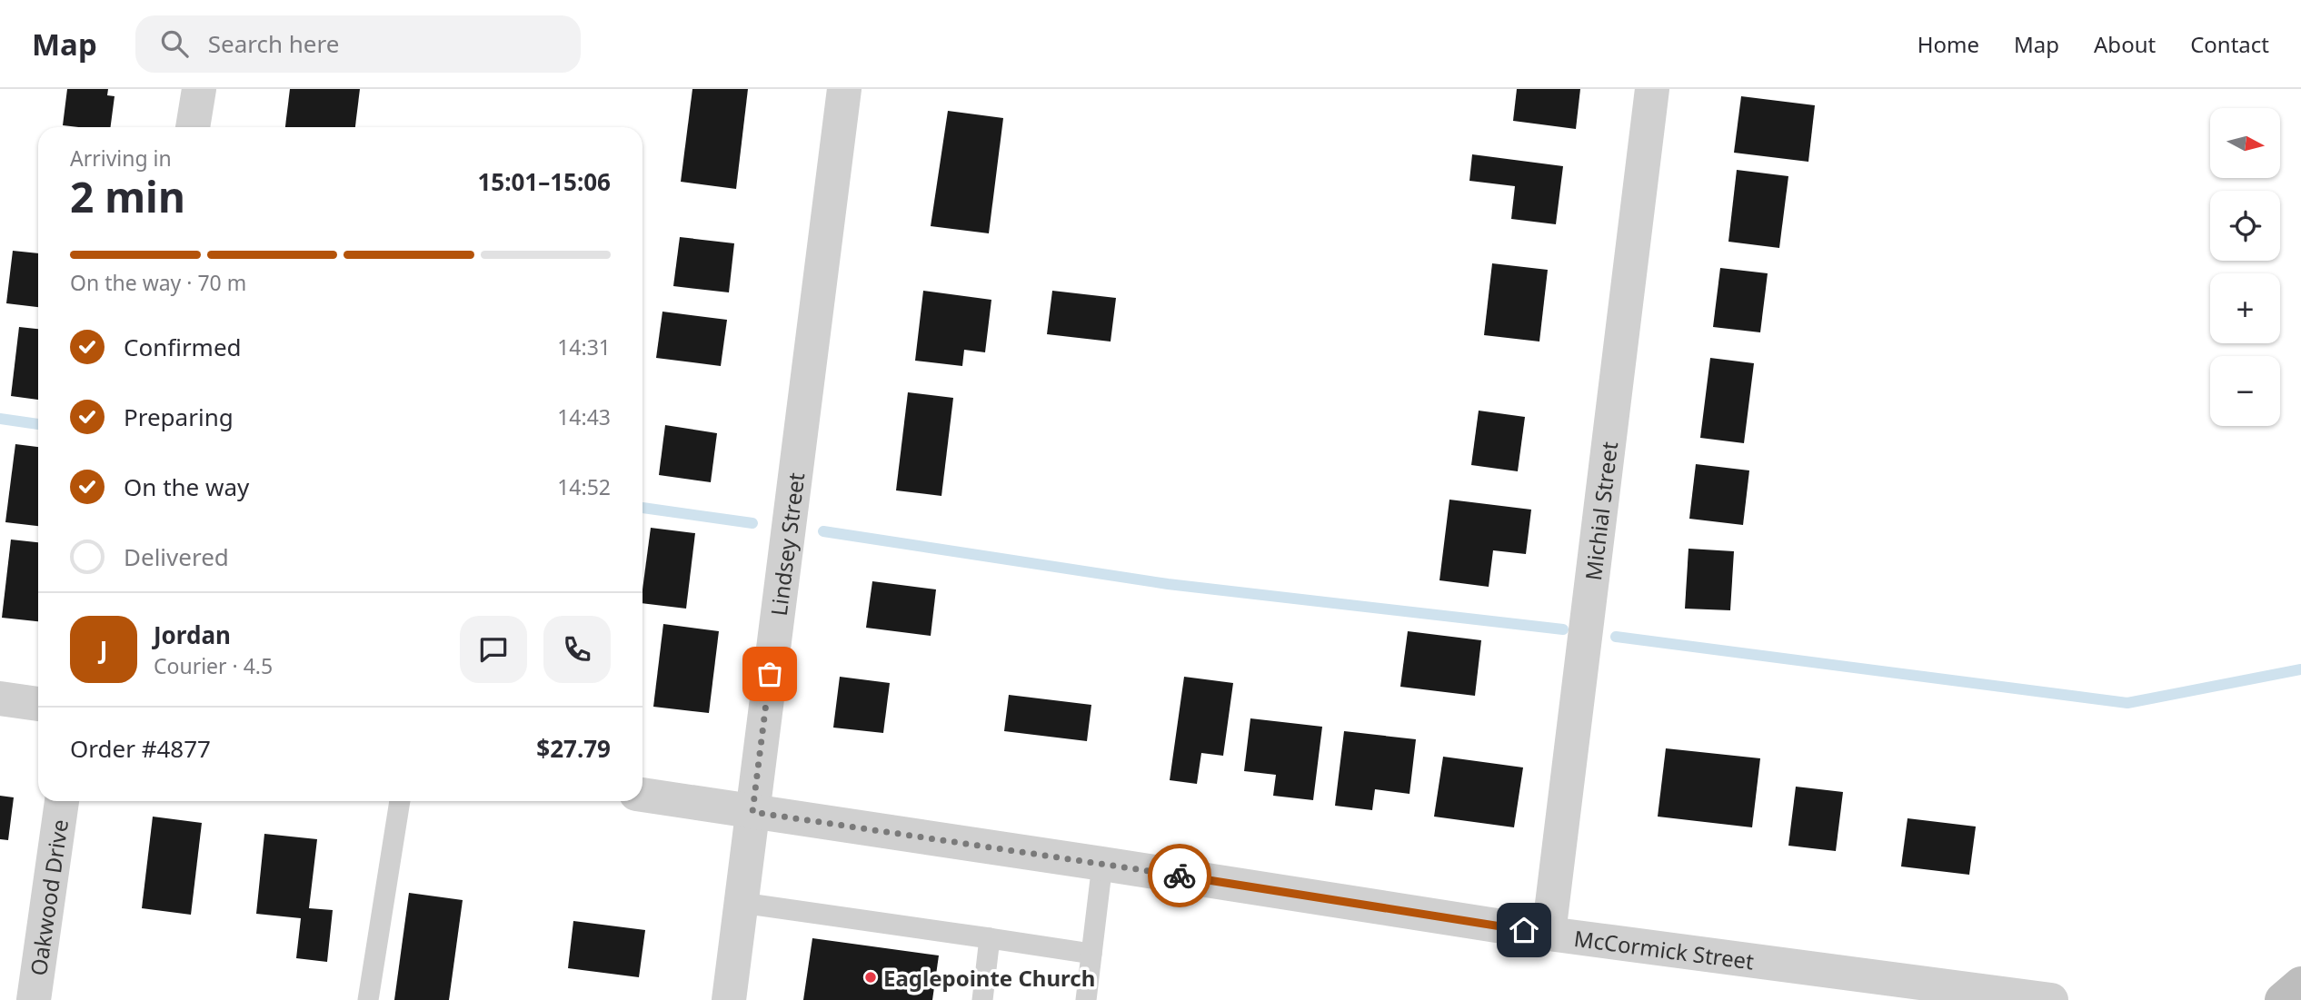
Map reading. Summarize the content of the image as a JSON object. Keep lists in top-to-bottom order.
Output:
{
  "streets": {
    "street": [
      "Michial Street",
      "Lindsey Street",
      "Oakwood Drive",
      "McCormick Street"
    ]
  },
  "crossings": [
    ["Michial Street", "McCormick Street"],
    ["Lindsey Street", "McCormick Street"]
  ],
  "places": ["Eaglepointe Church"],
  "north": "right",
  "page": {
    "header": "Map",
    "search": "Search here",
    "nav": [
      "Home",
      "Map",
      "About",
      "Contact"
    ],
    "map_buttons": ["+", "−"],
    "heading": ["2 min", "Arriving in", "15:01–15:06"],
    "panel": [
      "Jordan",
      "Courier · 4.5",
      "Order #4877",
      "$27.79"
    ],
    "bar": "On the way · 70 m",
    "list": [
      ["Confirmed", "14:31"],
      ["Preparing", "14:43"],
      ["On the way", "14:52"],
      "Delivered"
    ],
    "round": "J"
  }
}
